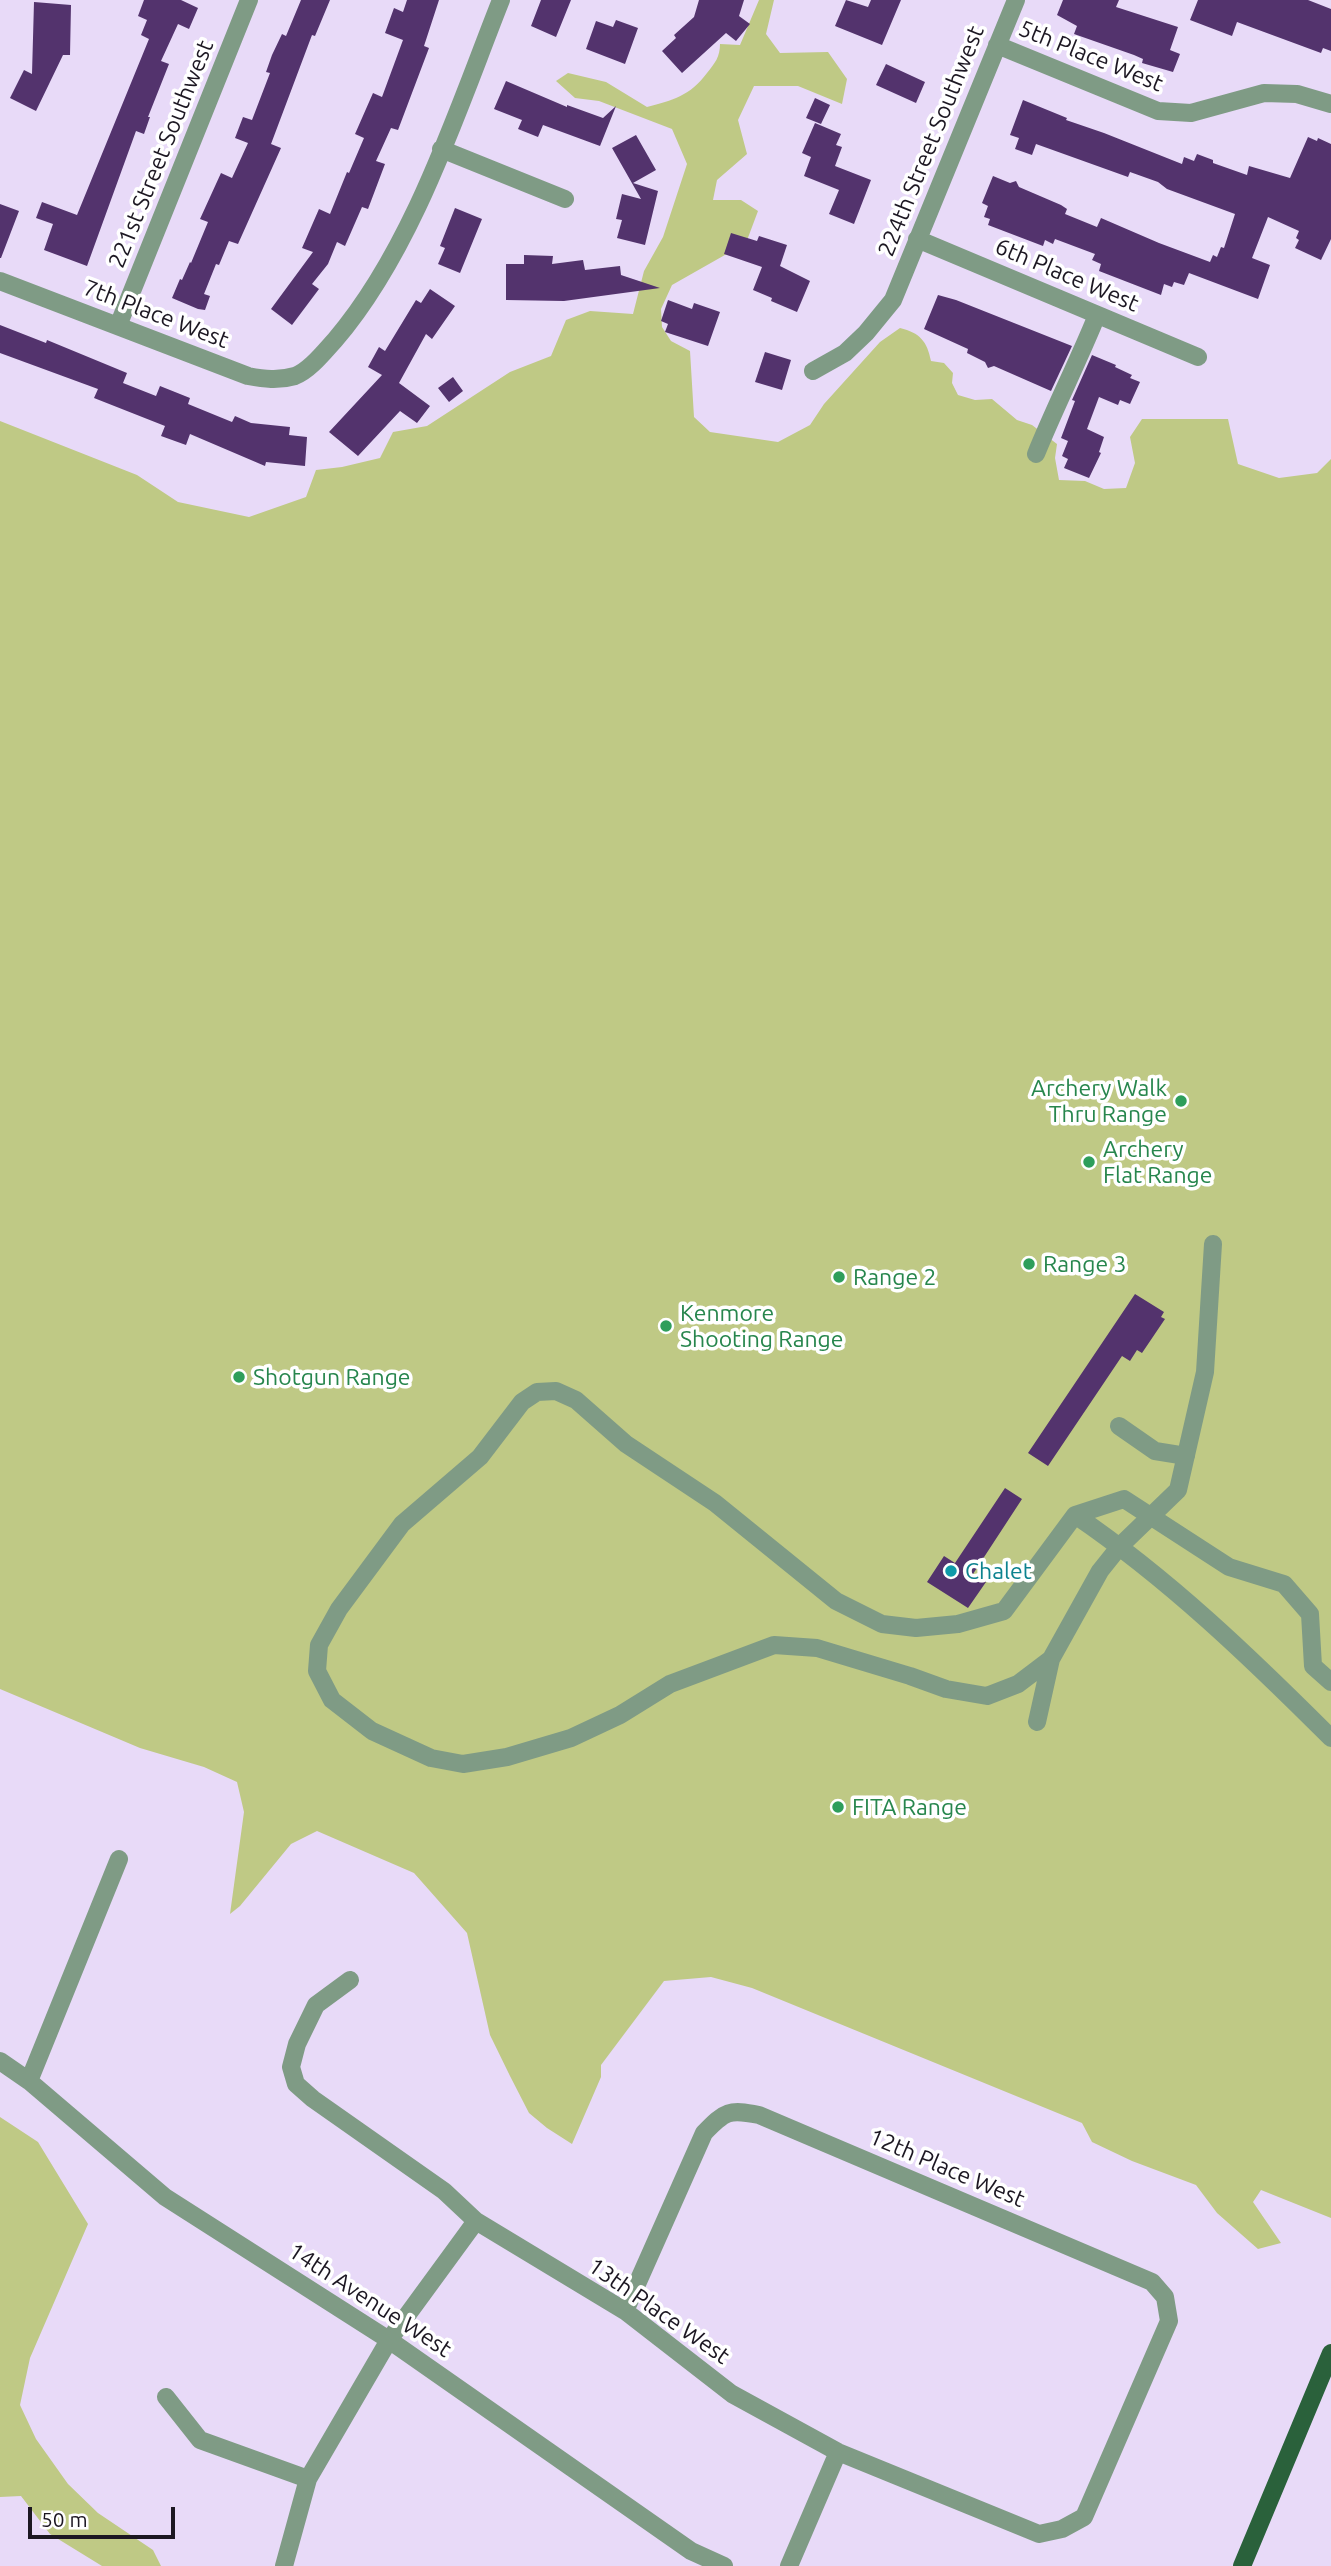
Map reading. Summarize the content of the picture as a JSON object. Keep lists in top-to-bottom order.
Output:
{
  "streets": {
    "street": [
      "5th Place West",
      "224th Street Southwest",
      "221st Street Southwest",
      "6th Place West",
      "7th Place West",
      "12th Place West",
      "14th Avenue West",
      "13th Place West"
    ]
  },
  "crossings": [
    ["5th Place West", "224th Street Southwest"],
    ["224th Street Southwest", "6th Place West"],
    ["221st Street Southwest", "7th Place West"],
    ["12th Place West", "13th Place West"]
  ],
  "places": [
    "Archery Walk Thru Range",
    "Archery Flat Range",
    "Range 3",
    "Range 2",
    "Kenmore Shooting Range",
    "Shotgun Range",
    "Chalet",
    "FITA Range"
  ],
  "scale_bar": "50 m"
}
